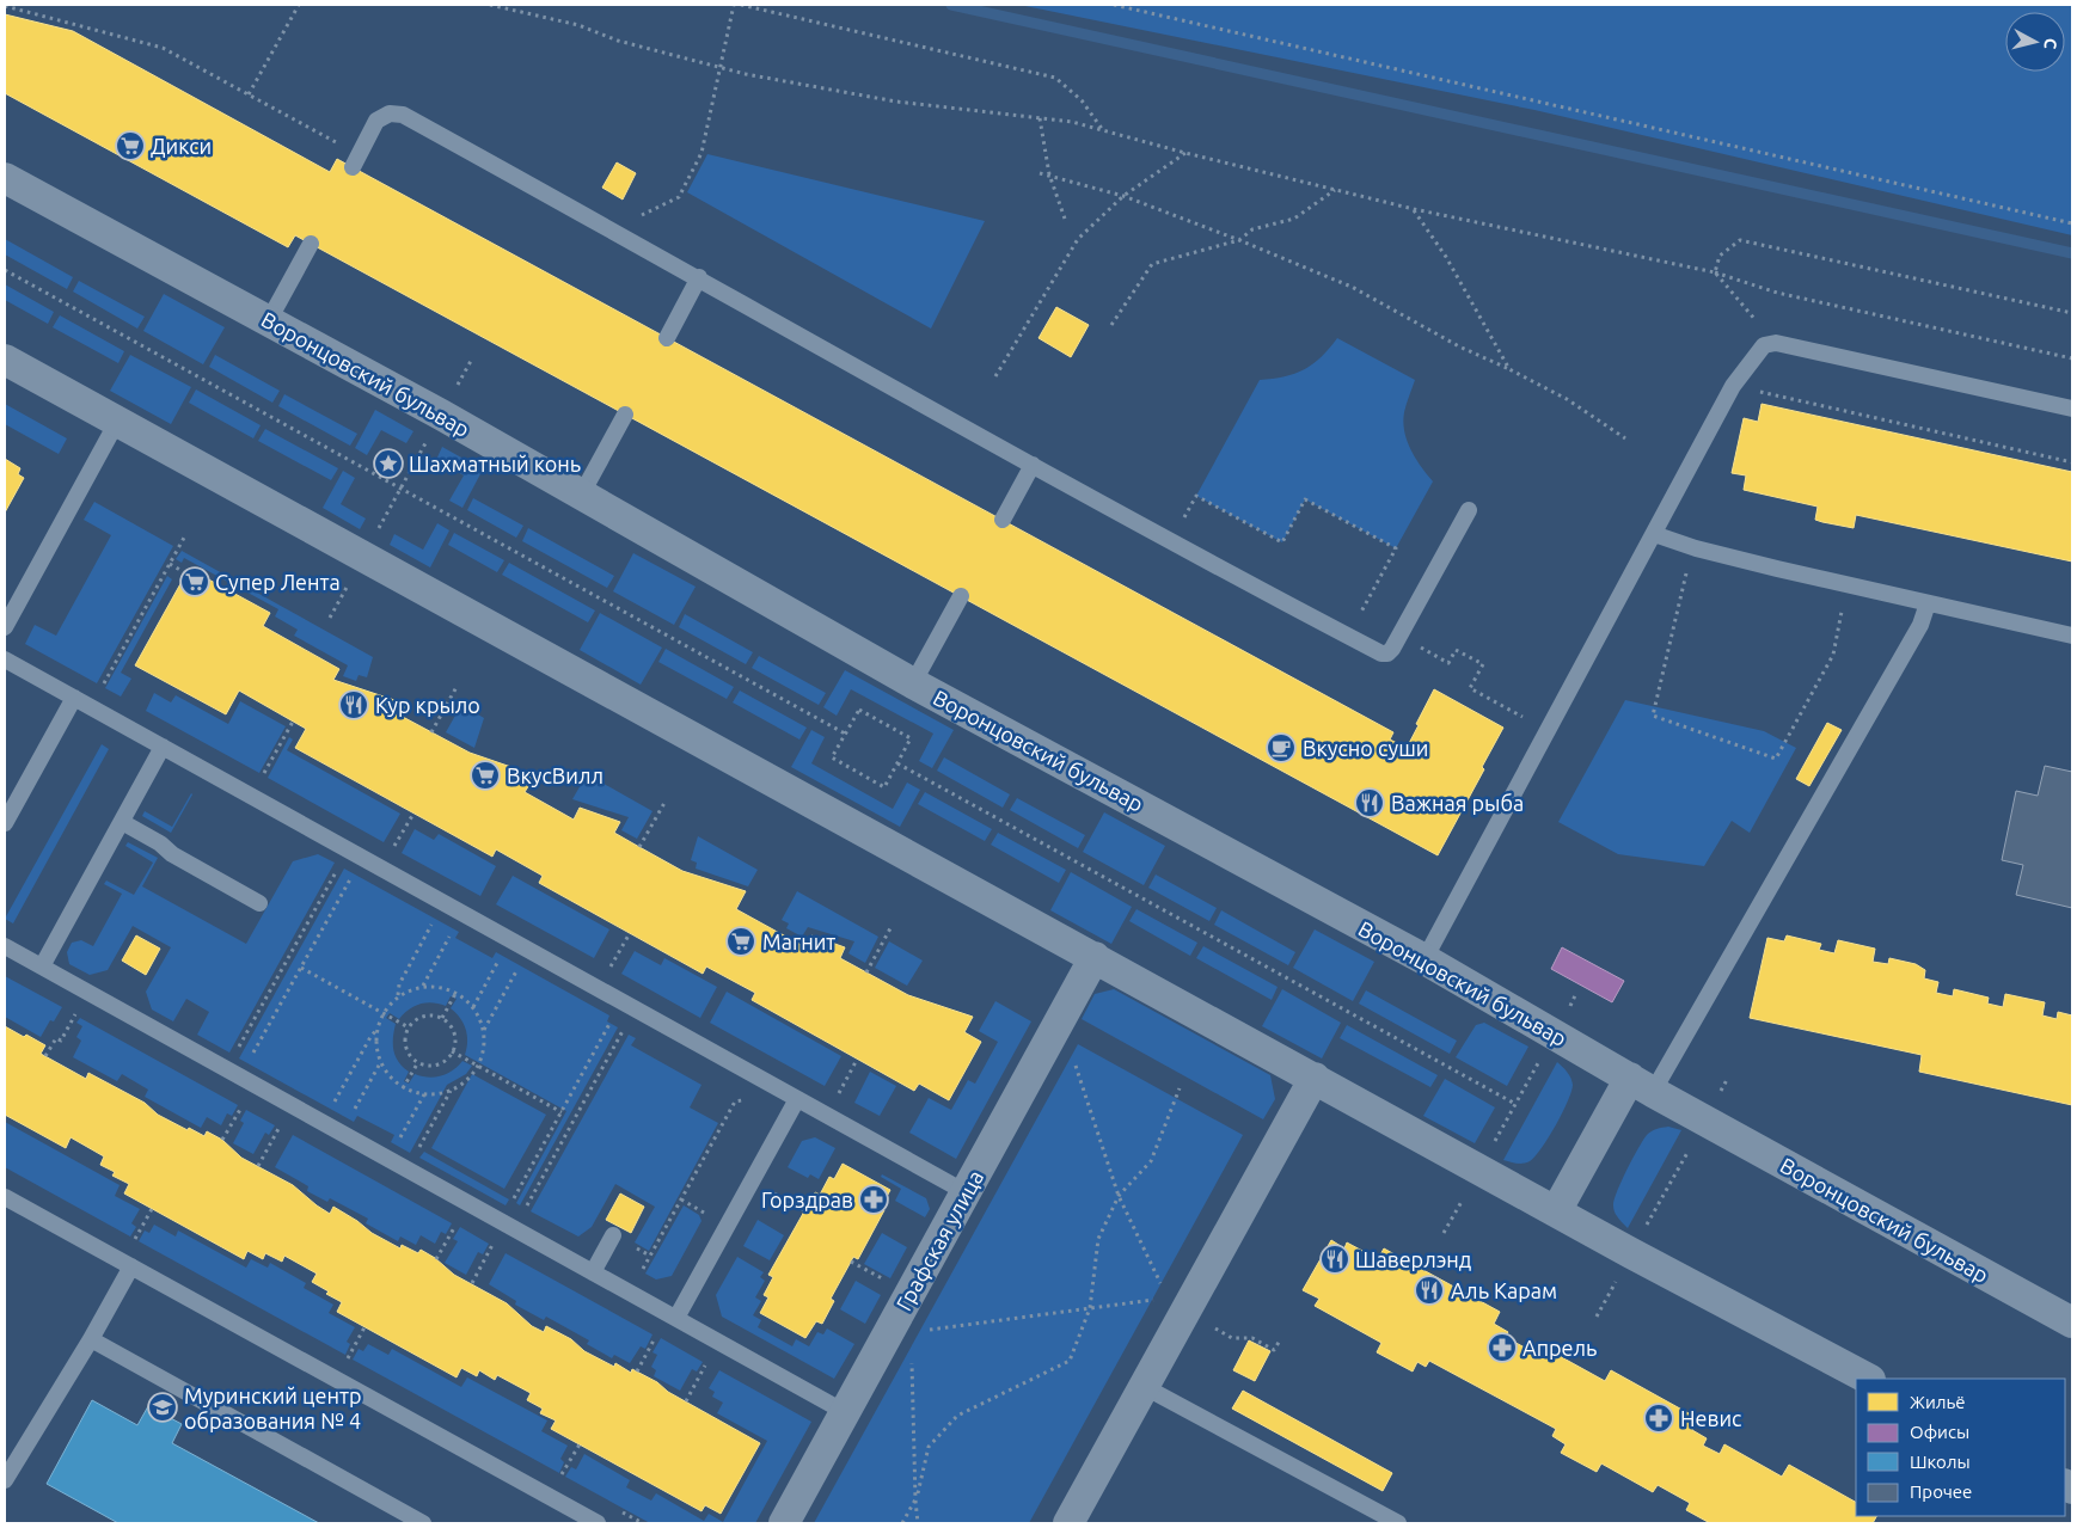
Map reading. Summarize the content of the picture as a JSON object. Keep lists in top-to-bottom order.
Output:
{
  "streets": {
    "street": ["Воронцовский бульвар", "Графская улица"]
  },
  "places": {
    "supermarket": [
      "Дикси",
      "Супер Лента",
      "ВкусВилл",
      "Магнит"
    ],
    "place": ["Шахматный конь"],
    "restaurant": [
      "Кур крыло",
      "Важная рыба",
      "Шаверлэнд",
      "Аль Карам"
    ],
    "cafe": ["Вкусно суши"],
    "pharmacy": ["Горздрав", "Апрель", "Невис"],
    "school or university": ["Муринский центр образования № 4"]
  },
  "legend": [
    "Жильё",
    "Офисы",
    "Школы",
    "Прочее"
  ],
  "north": "right"
}
